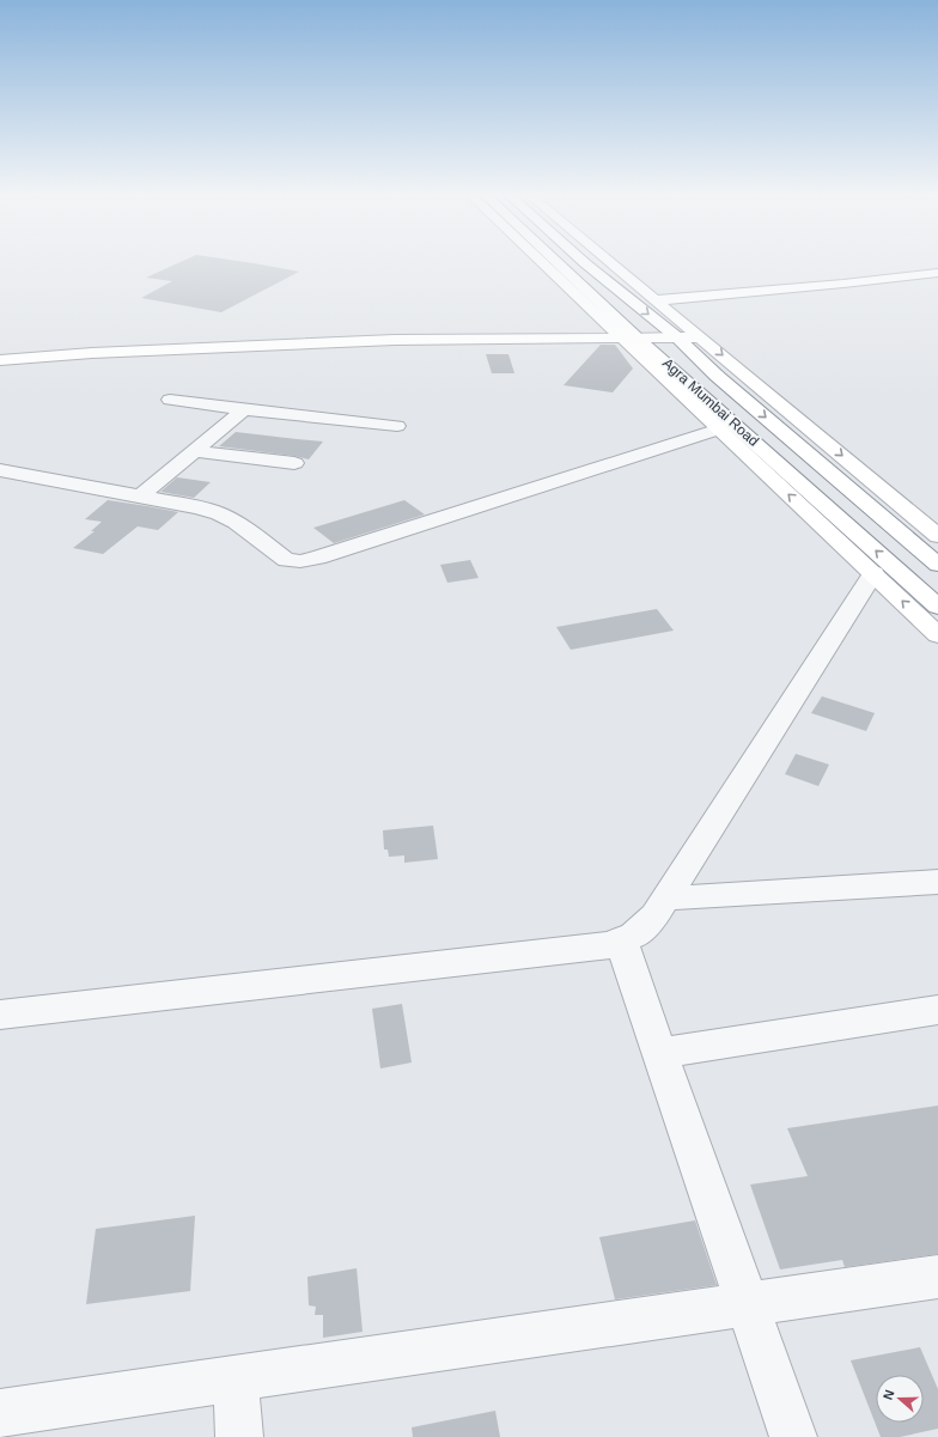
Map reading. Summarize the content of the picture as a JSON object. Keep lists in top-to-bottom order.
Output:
{
  "streets": {
    "main road": ["Agra Mumbai Road"]
  },
  "north": "left"
}
